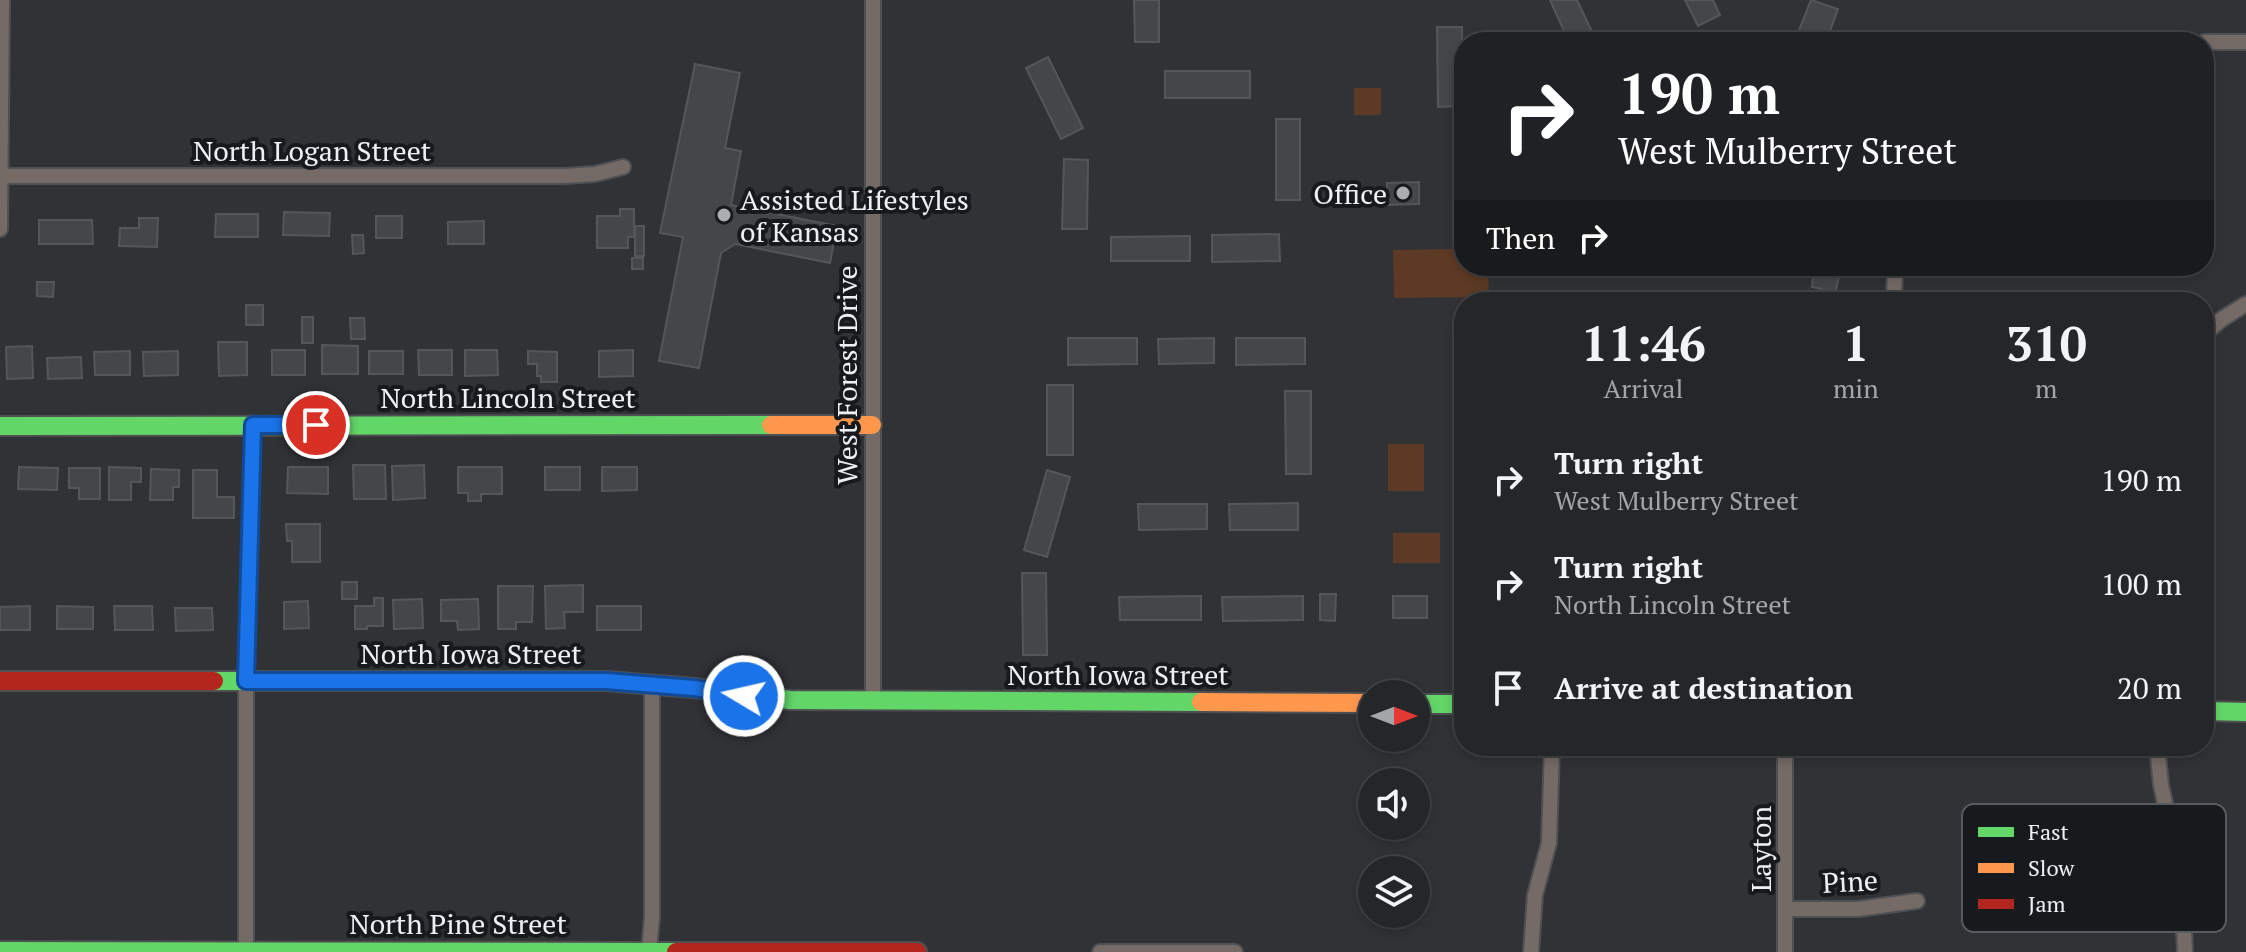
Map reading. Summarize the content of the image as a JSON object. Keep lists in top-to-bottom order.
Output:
{
  "streets": {
    "street": [
      "North Logan Street",
      "West Forest Drive",
      "North Lincoln Street",
      "North Iowa Street",
      "Layton",
      "Pine",
      "North Pine Street"
    ]
  },
  "crossings": [
    ["West Forest Drive", "North Lincoln Street"],
    ["West Forest Drive", "North Iowa Street"],
    ["Layton", "Pine"]
  ],
  "places": ["Office", "Assisted Lifestyles of Kansas"],
  "legend": ["Fast", "Slow", "Jam"],
  "north": "right",
  "page": {
    "turn": ["190 m", "West Mulberry Street"],
    "then": "Then",
    "eta": [
      "11:46",
      "Arrival",
      "1",
      "min",
      "310",
      "m"
    ],
    "list": [
      {
        "name": "Turn right",
        "note": "West Mulberry Street",
        "value": "190 m"
      },
      {
        "name": "Turn right",
        "note": "North Lincoln Street",
        "value": "100 m"
      },
      {
        "name": "Arrive at destination",
        "value": "20 m"
      }
    ]
  }
}
